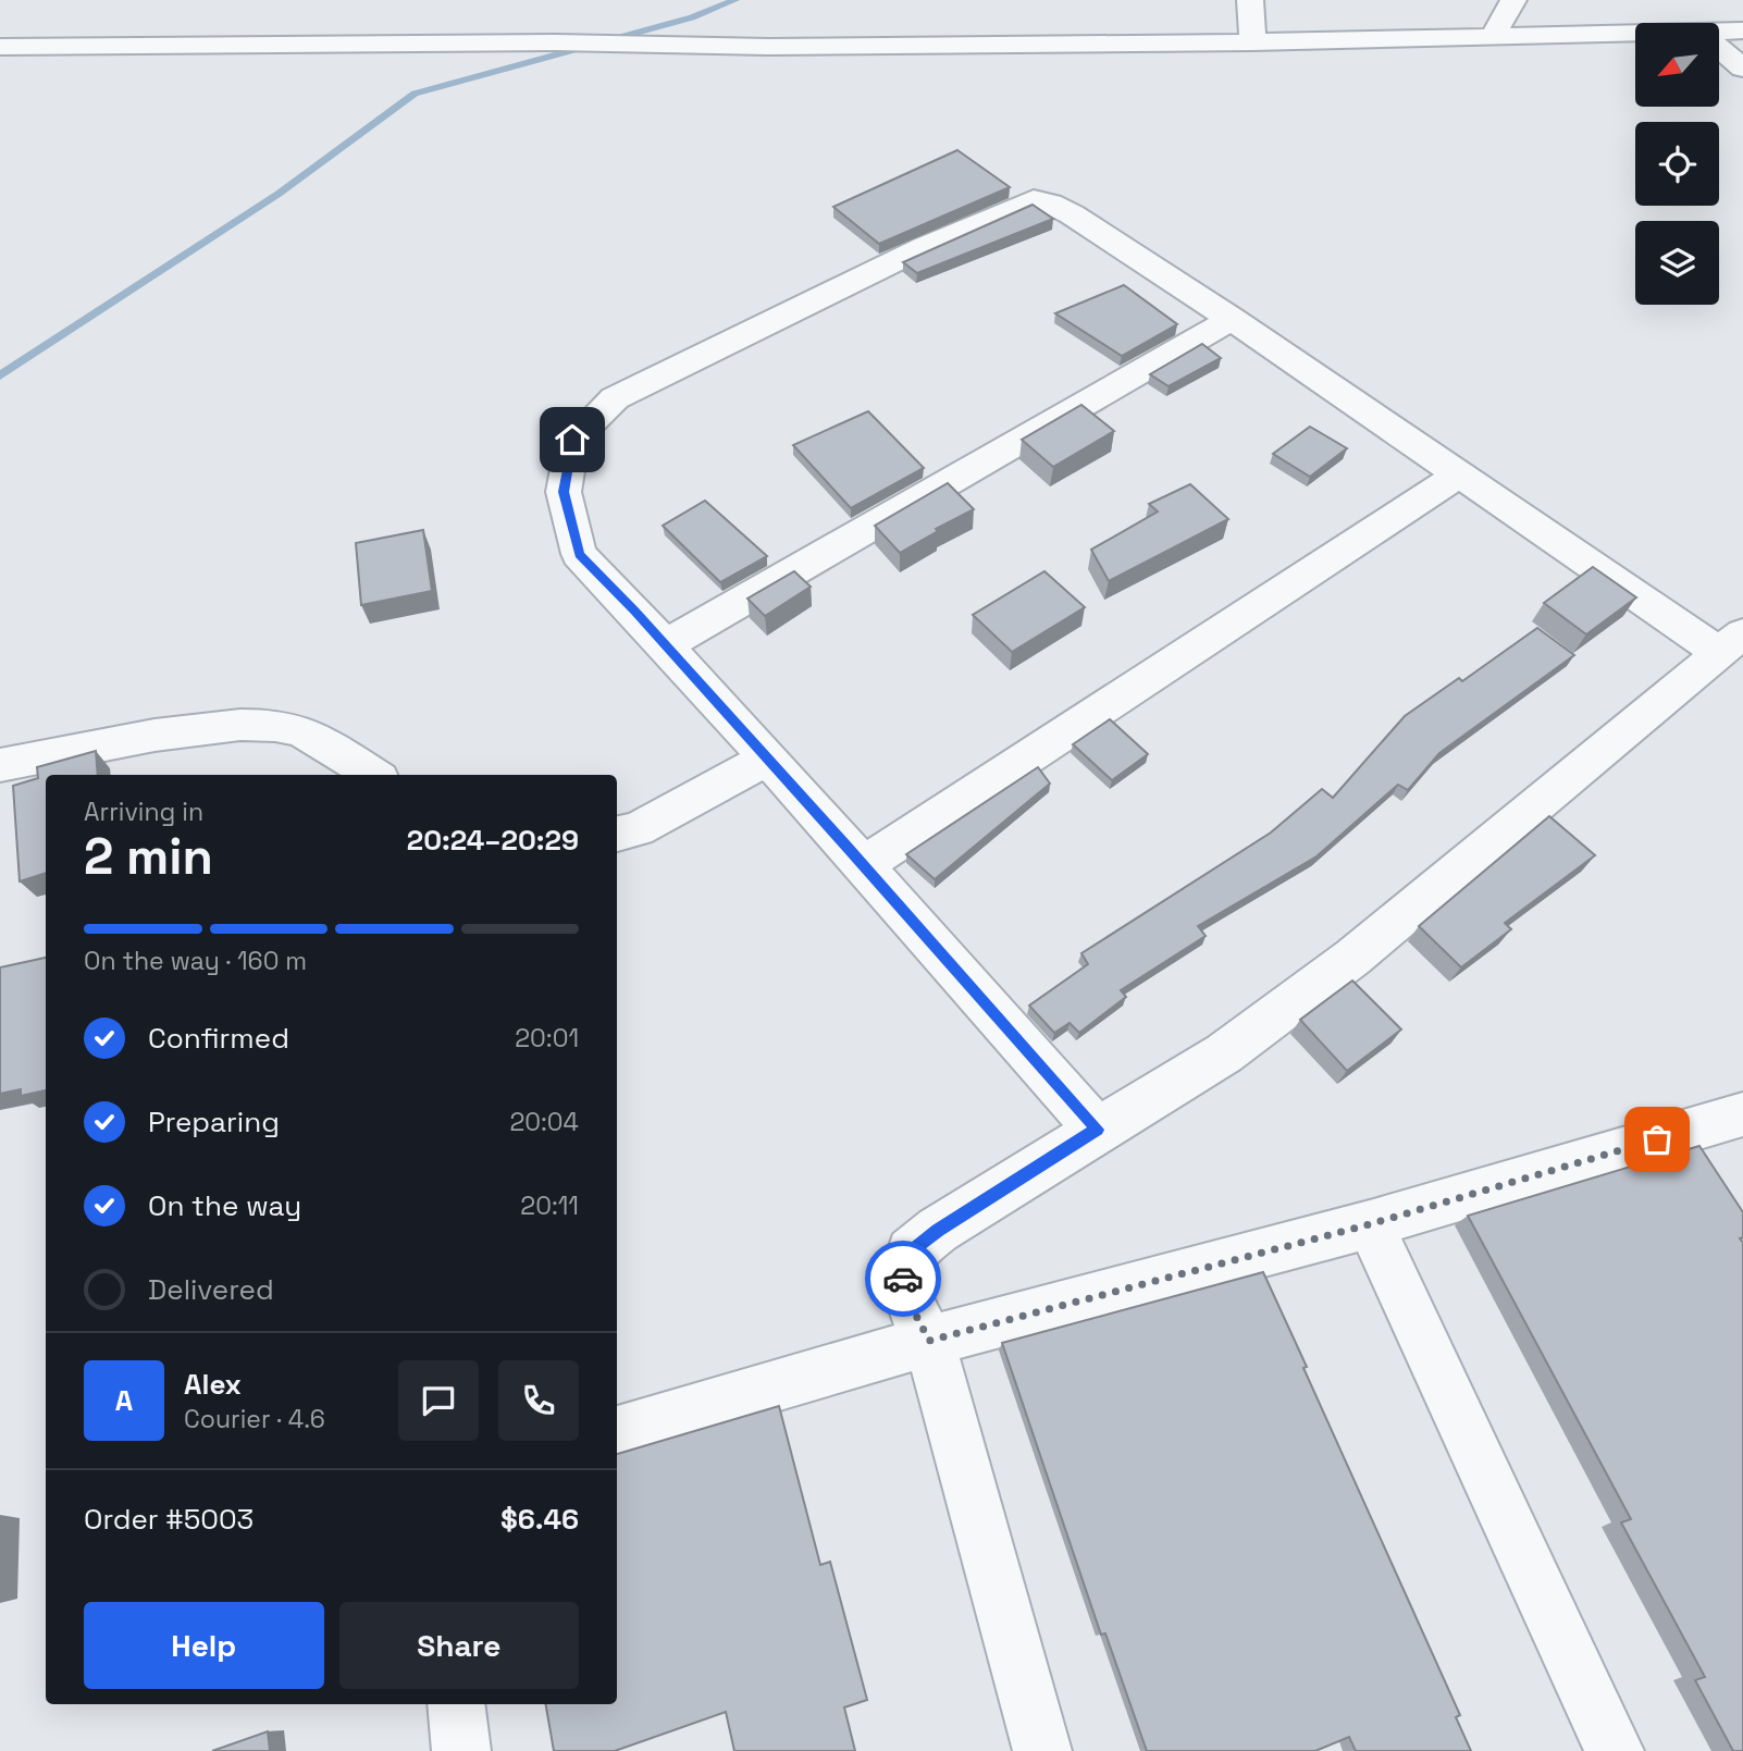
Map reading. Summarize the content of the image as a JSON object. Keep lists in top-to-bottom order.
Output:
{
  "north": "bottom left",
  "page": {
    "heading": ["2 min", "Arriving in", "20:24–20:29"],
    "panel": [
      "Alex",
      "Courier · 4.6",
      "Order #5003",
      "$6.46"
    ],
    "bar": "On the way · 160 m",
    "list": [
      ["Confirmed", "20:01"],
      ["Preparing", "20:04"],
      ["On the way", "20:11"],
      "Delivered"
    ],
    "round": "A",
    "buttons": ["Help", "Share"]
  }
}
